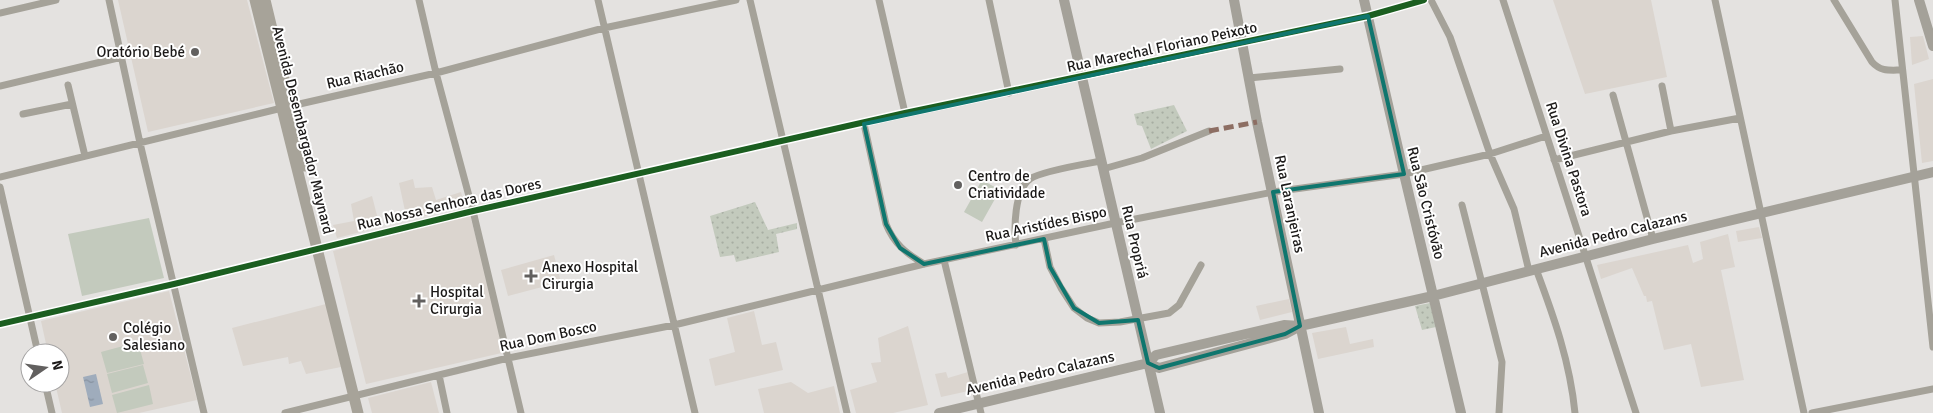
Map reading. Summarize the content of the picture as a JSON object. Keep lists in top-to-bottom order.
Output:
{
  "streets": {
    "main road": [
      "Avenida Desembargador Maynard",
      "Rua São Cristóvão",
      "Rua Laranjeiras",
      "Avenida Pedro Calazans",
      "Rua Propriá"
    ],
    "street": [
      "Rua Marechal Floriano Peixoto",
      "Rua Riachão",
      "Rua Divina Pastora",
      "Rua Nossa Senhora das Dores",
      "Rua Aristídes Bispo",
      "Rua Dom Bosco"
    ]
  },
  "crossings": [
    ["Rua Marechal Floriano Peixoto", "Rua São Cristóvão"],
    ["Rua Marechal Floriano Peixoto", "Rua Nossa Senhora das Dores"],
    ["Rua Marechal Floriano Peixoto", "Rua Laranjeiras"],
    ["Rua Marechal Floriano Peixoto", "Rua Propriá"],
    ["Rua Riachão", "Avenida Desembargador Maynard"],
    ["Avenida Desembargador Maynard", "Rua Nossa Senhora das Dores"],
    ["Avenida Desembargador Maynard", "Rua Dom Bosco"],
    ["Rua Divina Pastora", "Rua Aristídes Bispo"],
    ["Rua Divina Pastora", "Avenida Pedro Calazans"],
    ["Rua São Cristóvão", "Rua Aristídes Bispo"],
    ["Rua São Cristóvão", "Avenida Pedro Calazans"],
    ["Rua Laranjeiras", "Rua Aristídes Bispo"],
    ["Rua Laranjeiras", "Avenida Pedro Calazans"],
    ["Rua Aristídes Bispo", "Rua Propriá"],
    ["Rua Aristídes Bispo", "Rua Dom Bosco"],
    ["Avenida Pedro Calazans", "Rua Propriá"]
  ],
  "places": {
    "other": ["Oratório Bebé", "Centro de Criatividade", "Colégio Salesiano"],
    "health": ["Anexo Hospital Cirurgia", "Hospital Cirurgia"]
  },
  "north": "right"
}
